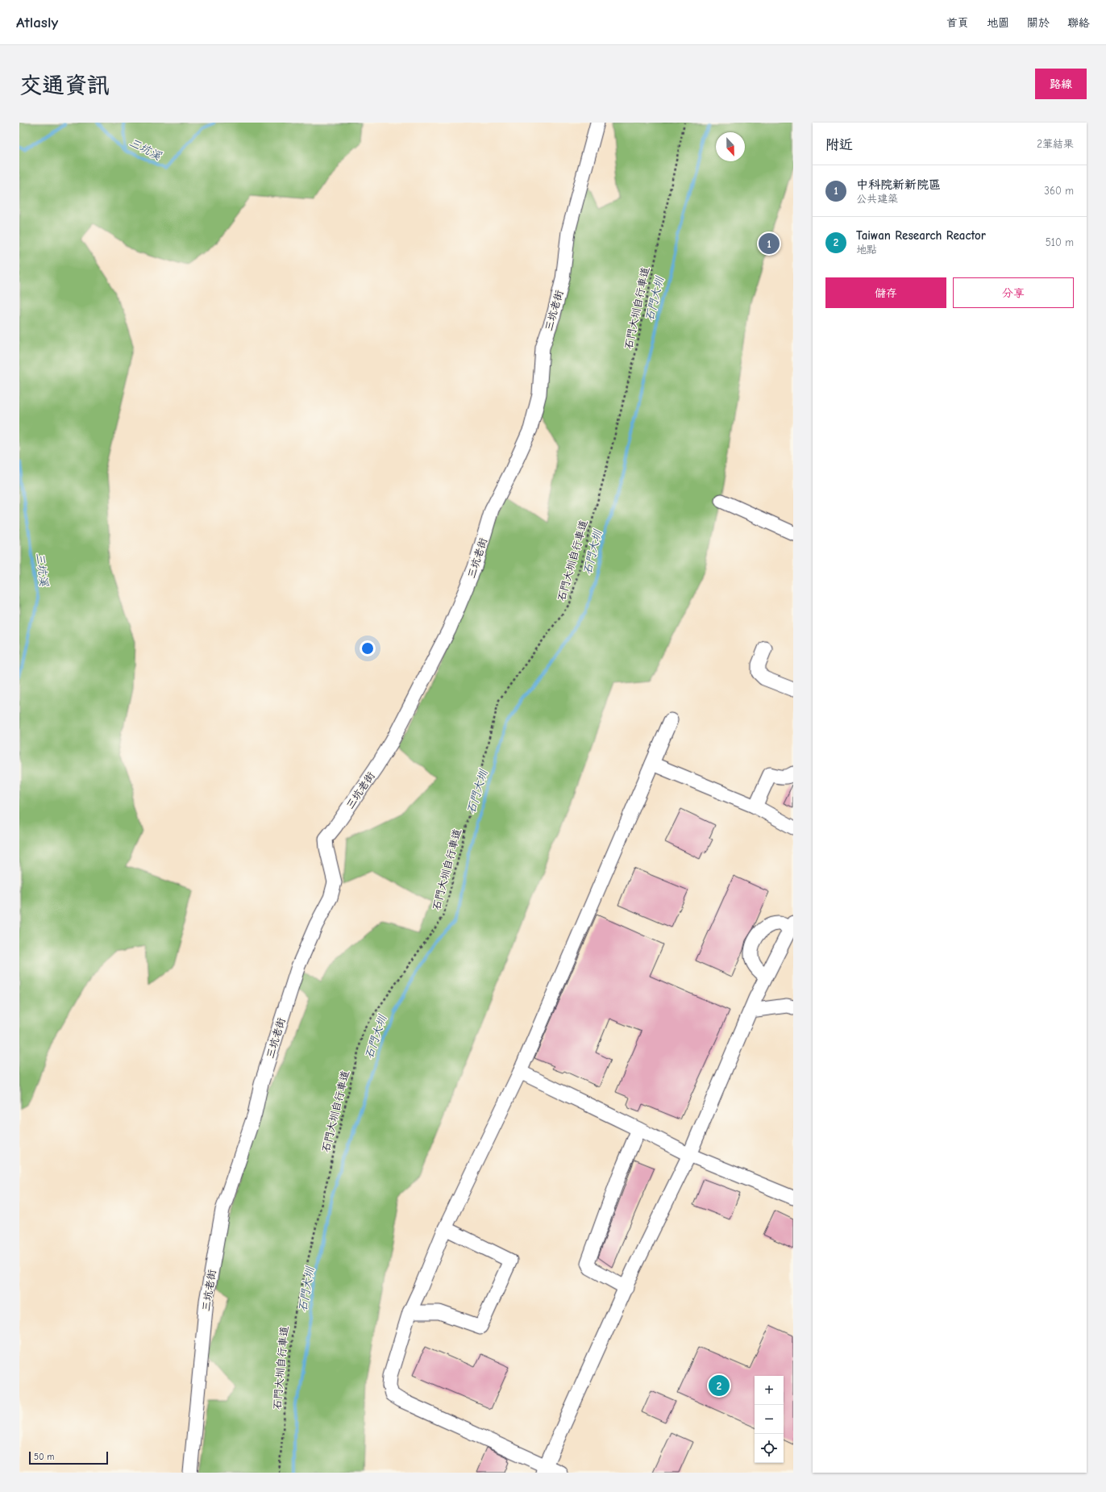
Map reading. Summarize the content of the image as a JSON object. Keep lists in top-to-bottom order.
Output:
{
  "streets": {
    "lane": ["三坑老街"],
    "path": ["石門大圳自行車道"]
  },
  "water": ["三坑溪", "石門大圳"],
  "scale_bar": "50 m",
  "north": "bottom",
  "page": {
    "header": "Atlasly",
    "nav": [
      "首頁",
      "地圖",
      "關於",
      "聯絡"
    ],
    "buttons": [
      "路線",
      ["儲存", "分享"]
    ],
    "title": "交通資訊",
    "heading": ["附近", "2筆結果"],
    "list": [
      {
        "mark": "1",
        "name": "中科院新新院區",
        "note": "公共建築",
        "value": "360 m"
      },
      {
        "mark": "2",
        "name": "Taiwan Research Reactor",
        "note": "地點",
        "value": "510 m"
      }
    ],
    "pins": ["1", "2"],
    "map_buttons": ["+", "−"],
    "scale": "50 m"
  }
}
